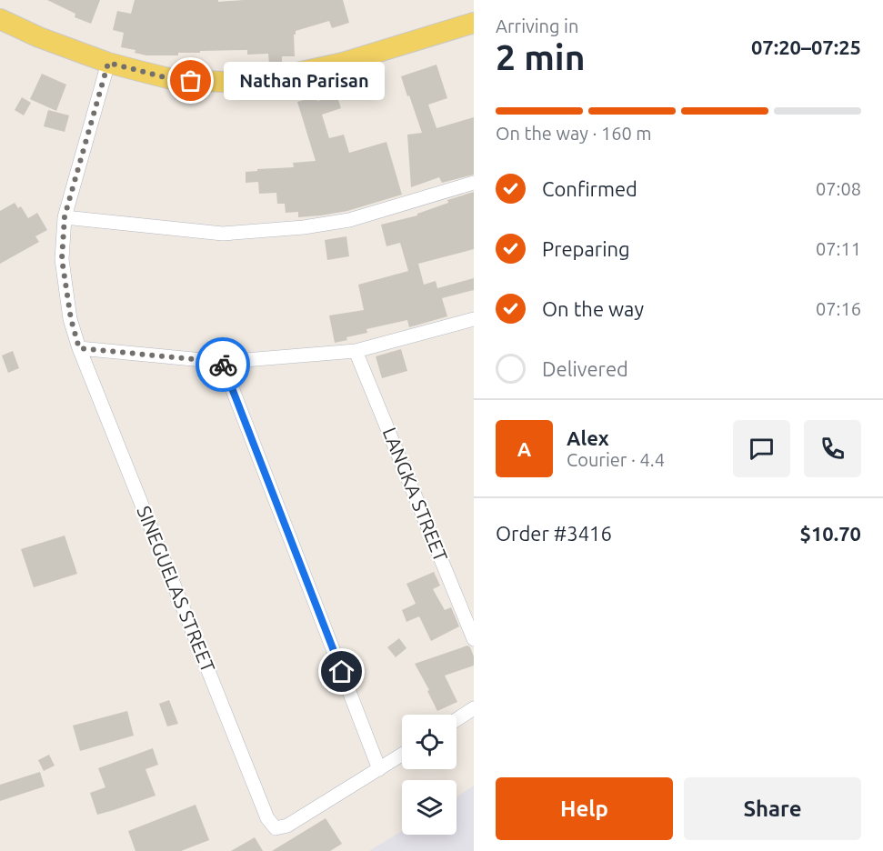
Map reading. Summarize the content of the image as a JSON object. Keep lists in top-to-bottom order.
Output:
{
  "streets": {
    "street": ["LANGKA STREET", "SINEGUELAS STREET"]
  },
  "places": ["Nathan Parisan"],
  "page": {
    "heading": ["2 min", "Arriving in", "07:20–07:25"],
    "panel": [
      "Alex",
      "Courier · 4.4",
      "Order #3416",
      "$10.70"
    ],
    "bubble": "Nathan Parisan",
    "bar": "On the way · 160 m",
    "list": [
      ["Confirmed", "07:08"],
      ["Preparing", "07:11"],
      ["On the way", "07:16"],
      "Delivered"
    ],
    "round": "A",
    "buttons": ["Help", "Share"]
  }
}
